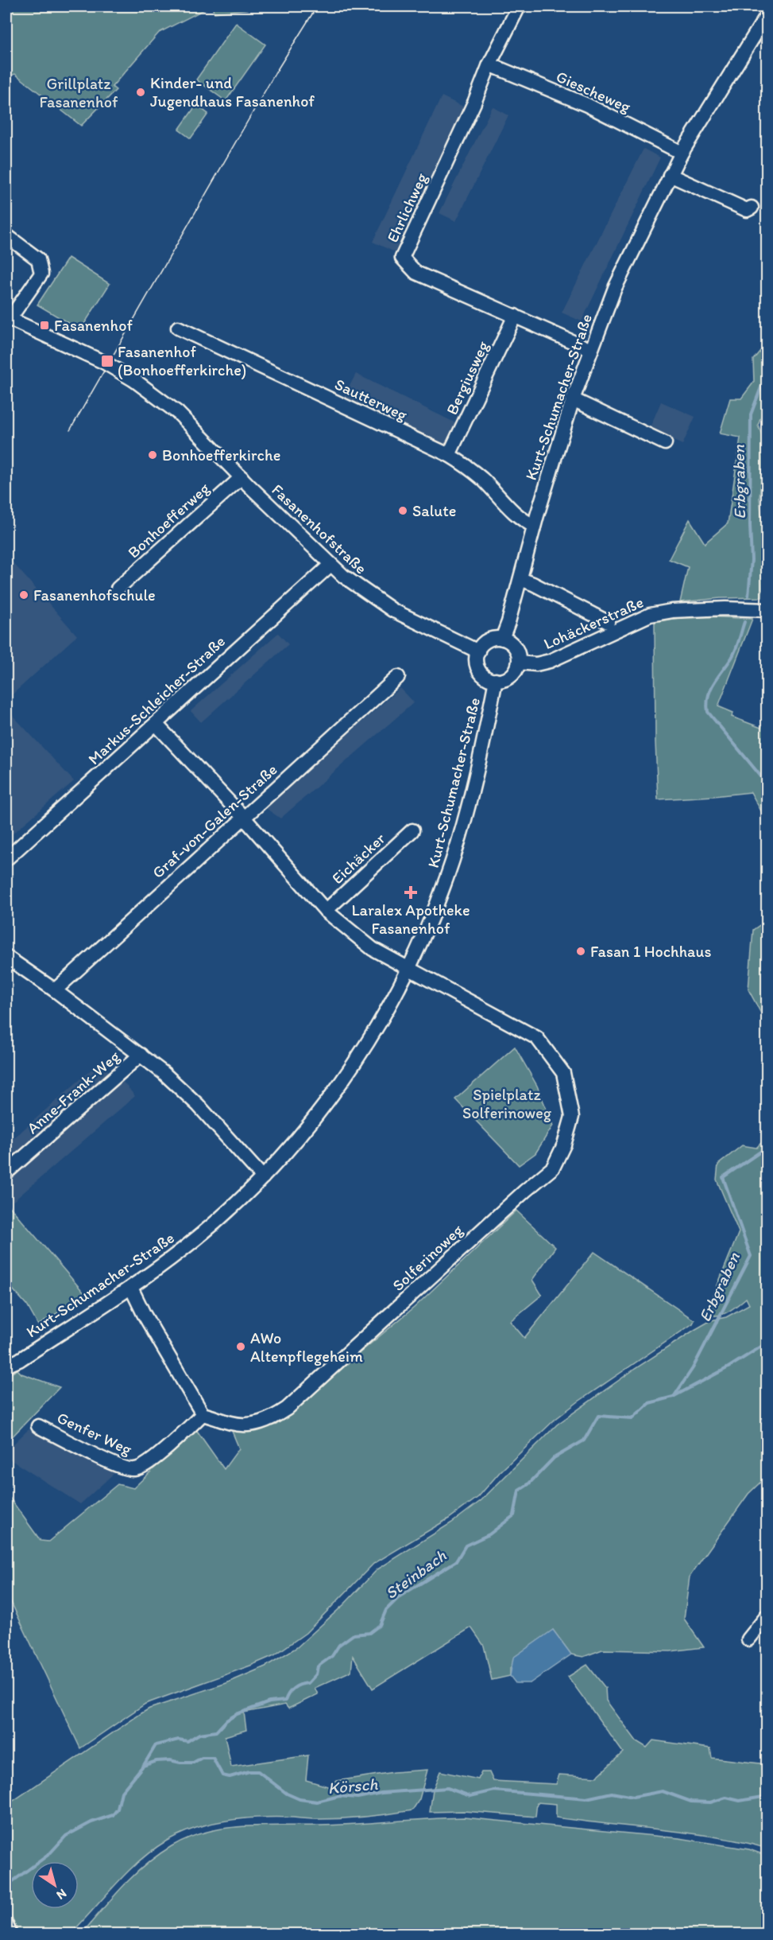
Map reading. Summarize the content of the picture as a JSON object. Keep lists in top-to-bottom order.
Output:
{
  "streets": {
    "street": [
      "Giescheweg",
      "Ehrlichweg",
      "Bergiusweg",
      "Kurt-Schumacher-Straße",
      "Sautterweg",
      "Bonhoefferweg",
      "Fasanenhofstraße",
      "Lohäckerstraße",
      "Markus-Schleicher-Straße",
      "Graf-von-Galen-Straße",
      "Eichäcker",
      "Anne-Frank-Weg",
      "Solferinoweg",
      "Genfer Weg"
    ]
  },
  "crossings": [
    ["Giescheweg", "Ehrlichweg"],
    ["Giescheweg", "Kurt-Schumacher-Straße"],
    ["Ehrlichweg", "Bergiusweg"],
    ["Ehrlichweg", "Kurt-Schumacher-Straße"],
    ["Bergiusweg", "Sautterweg"],
    ["Kurt-Schumacher-Straße", "Sautterweg"],
    ["Kurt-Schumacher-Straße", "Fasanenhofstraße"],
    ["Kurt-Schumacher-Straße", "Lohäckerstraße"],
    ["Kurt-Schumacher-Straße", "Solferinoweg"],
    ["Bonhoefferweg", "Fasanenhofstraße"],
    ["Fasanenhofstraße", "Lohäckerstraße"],
    ["Fasanenhofstraße", "Markus-Schleicher-Straße"],
    ["Markus-Schleicher-Straße", "Solferinoweg"],
    ["Graf-von-Galen-Straße", "Solferinoweg"],
    ["Eichäcker", "Solferinoweg"],
    ["Solferinoweg", "Genfer Weg"]
  ],
  "water": ["Erbgraben", "Steinbach", "Körsch"],
  "parks": ["Grillplatz Fasanenhof", "Spielplatz Solferinoweg"],
  "places": {
    "other": [
      "Kinder- und Jugendhaus Fasanenhof",
      "Bonhoefferkirche",
      "Salute",
      "Fasanenhofschule",
      "Fasan 1 Hochhaus",
      "AWo Altenpflegeheim"
    ],
    "transit": ["Fasanenhof", "Fasanenhof (Bonhoefferkirche)"],
    "health": ["Laralex Apotheke Fasanenhof"]
  },
  "north": "bottom right"
}
